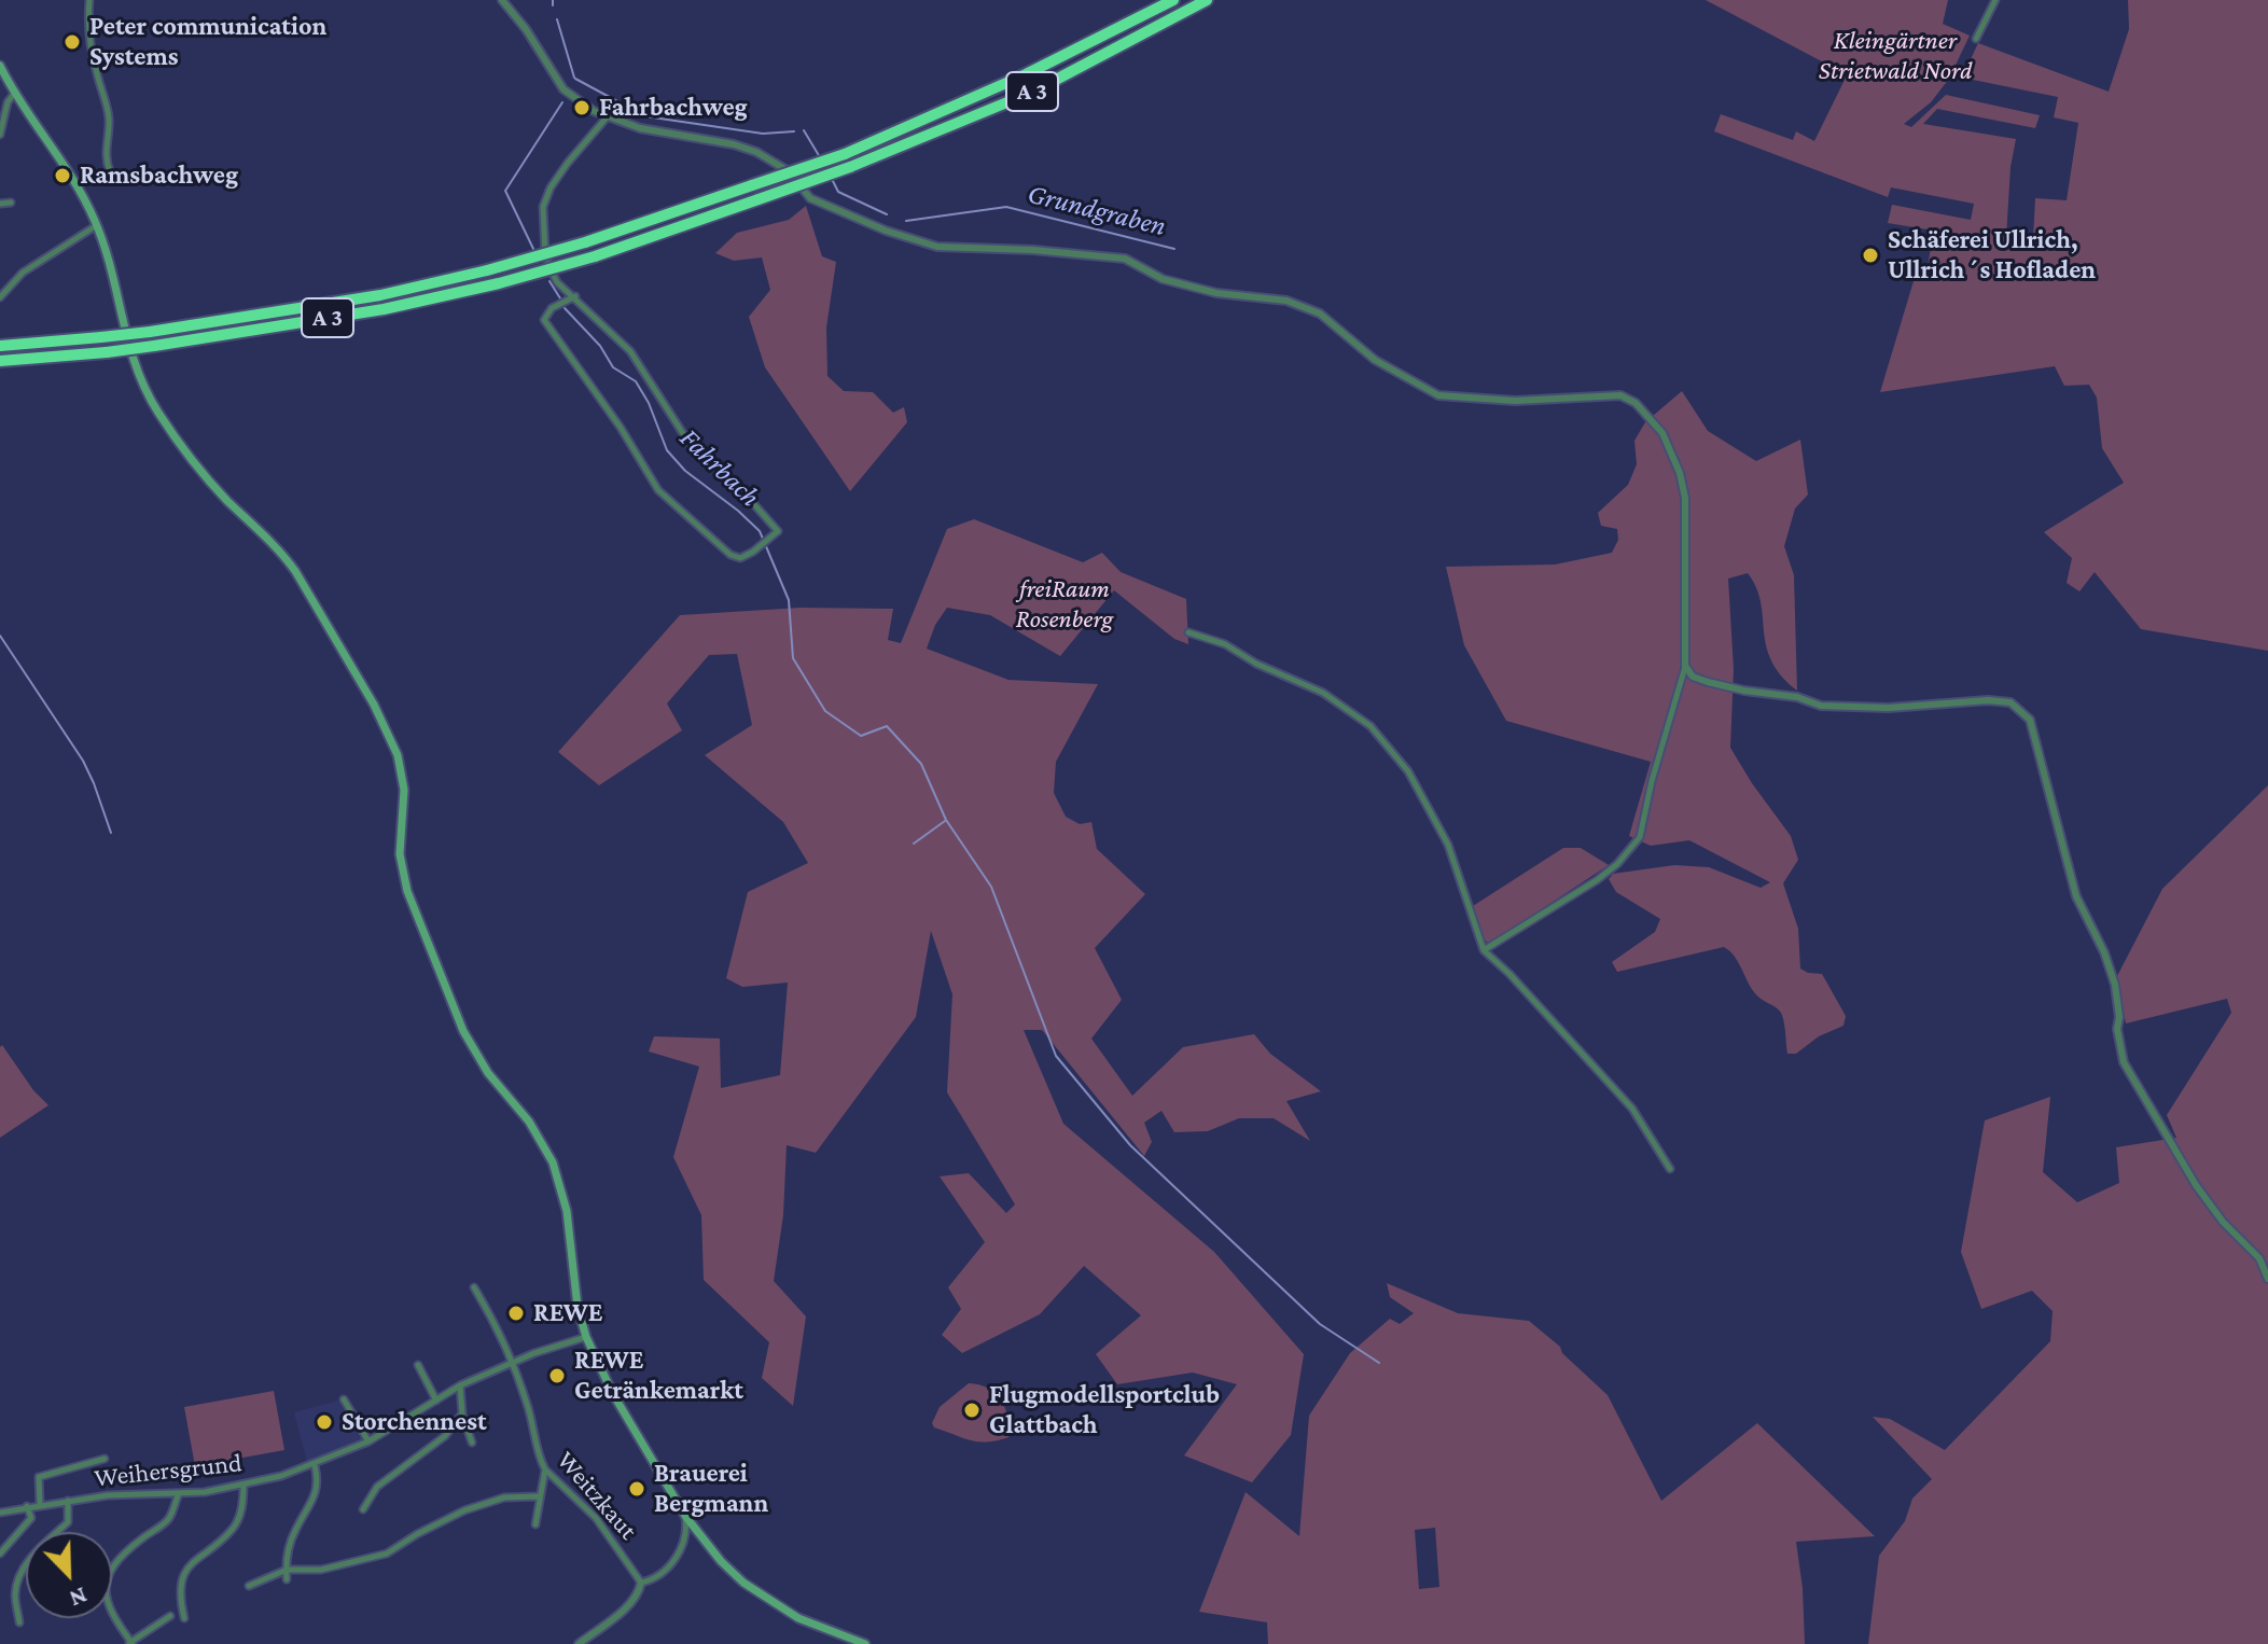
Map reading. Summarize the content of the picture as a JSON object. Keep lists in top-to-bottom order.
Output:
{
  "streets": {
    "highway": ["A 3"],
    "street": ["Weihersgrund", "Weitzkaut"]
  },
  "crossings": [
    ["Weihersgrund", "Weitzkaut"]
  ],
  "water": ["Grundgraben", "Fahrbach"],
  "parks": ["Kleingärtner Strietwald Nord", "freiRaum Rosenberg"],
  "places": [
    "Peter communication Systems",
    "Fahrbachweg",
    "Ramsbachweg",
    "Schäferei Ullrich, Ullrich´s Hofladen",
    "REWE",
    "REWE Getränkemarkt",
    "Flugmodellsportclub Glattbach",
    "Storchennest",
    "Brauerei Bergmann"
  ],
  "north": "bottom right"
}
